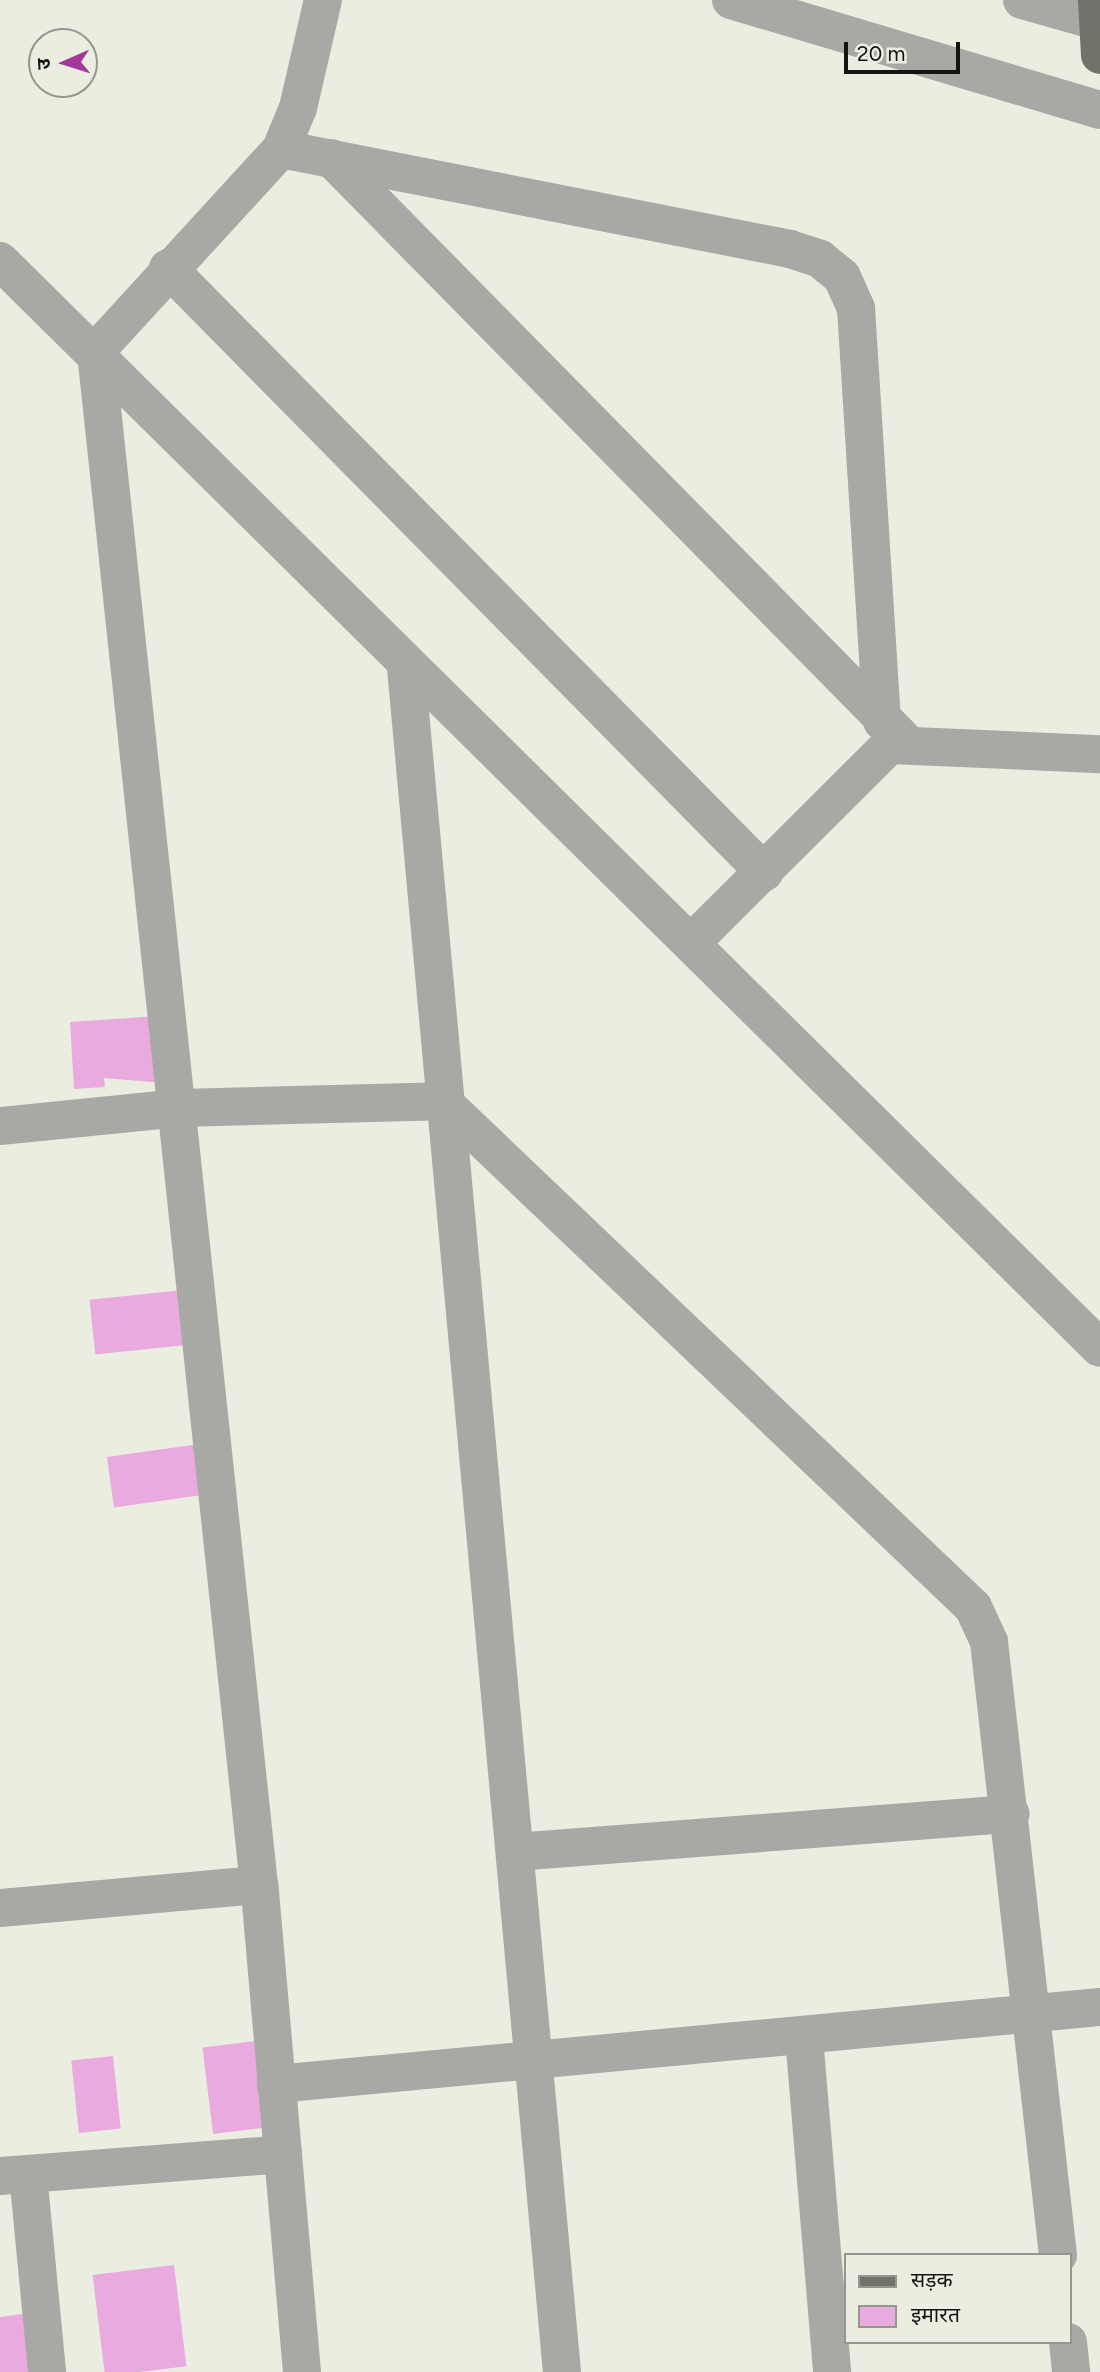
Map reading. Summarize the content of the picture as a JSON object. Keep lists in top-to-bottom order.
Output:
{
  "legend": ["सड़क", "इमारत"],
  "scale_bar": "20 m",
  "north": "left"
}
